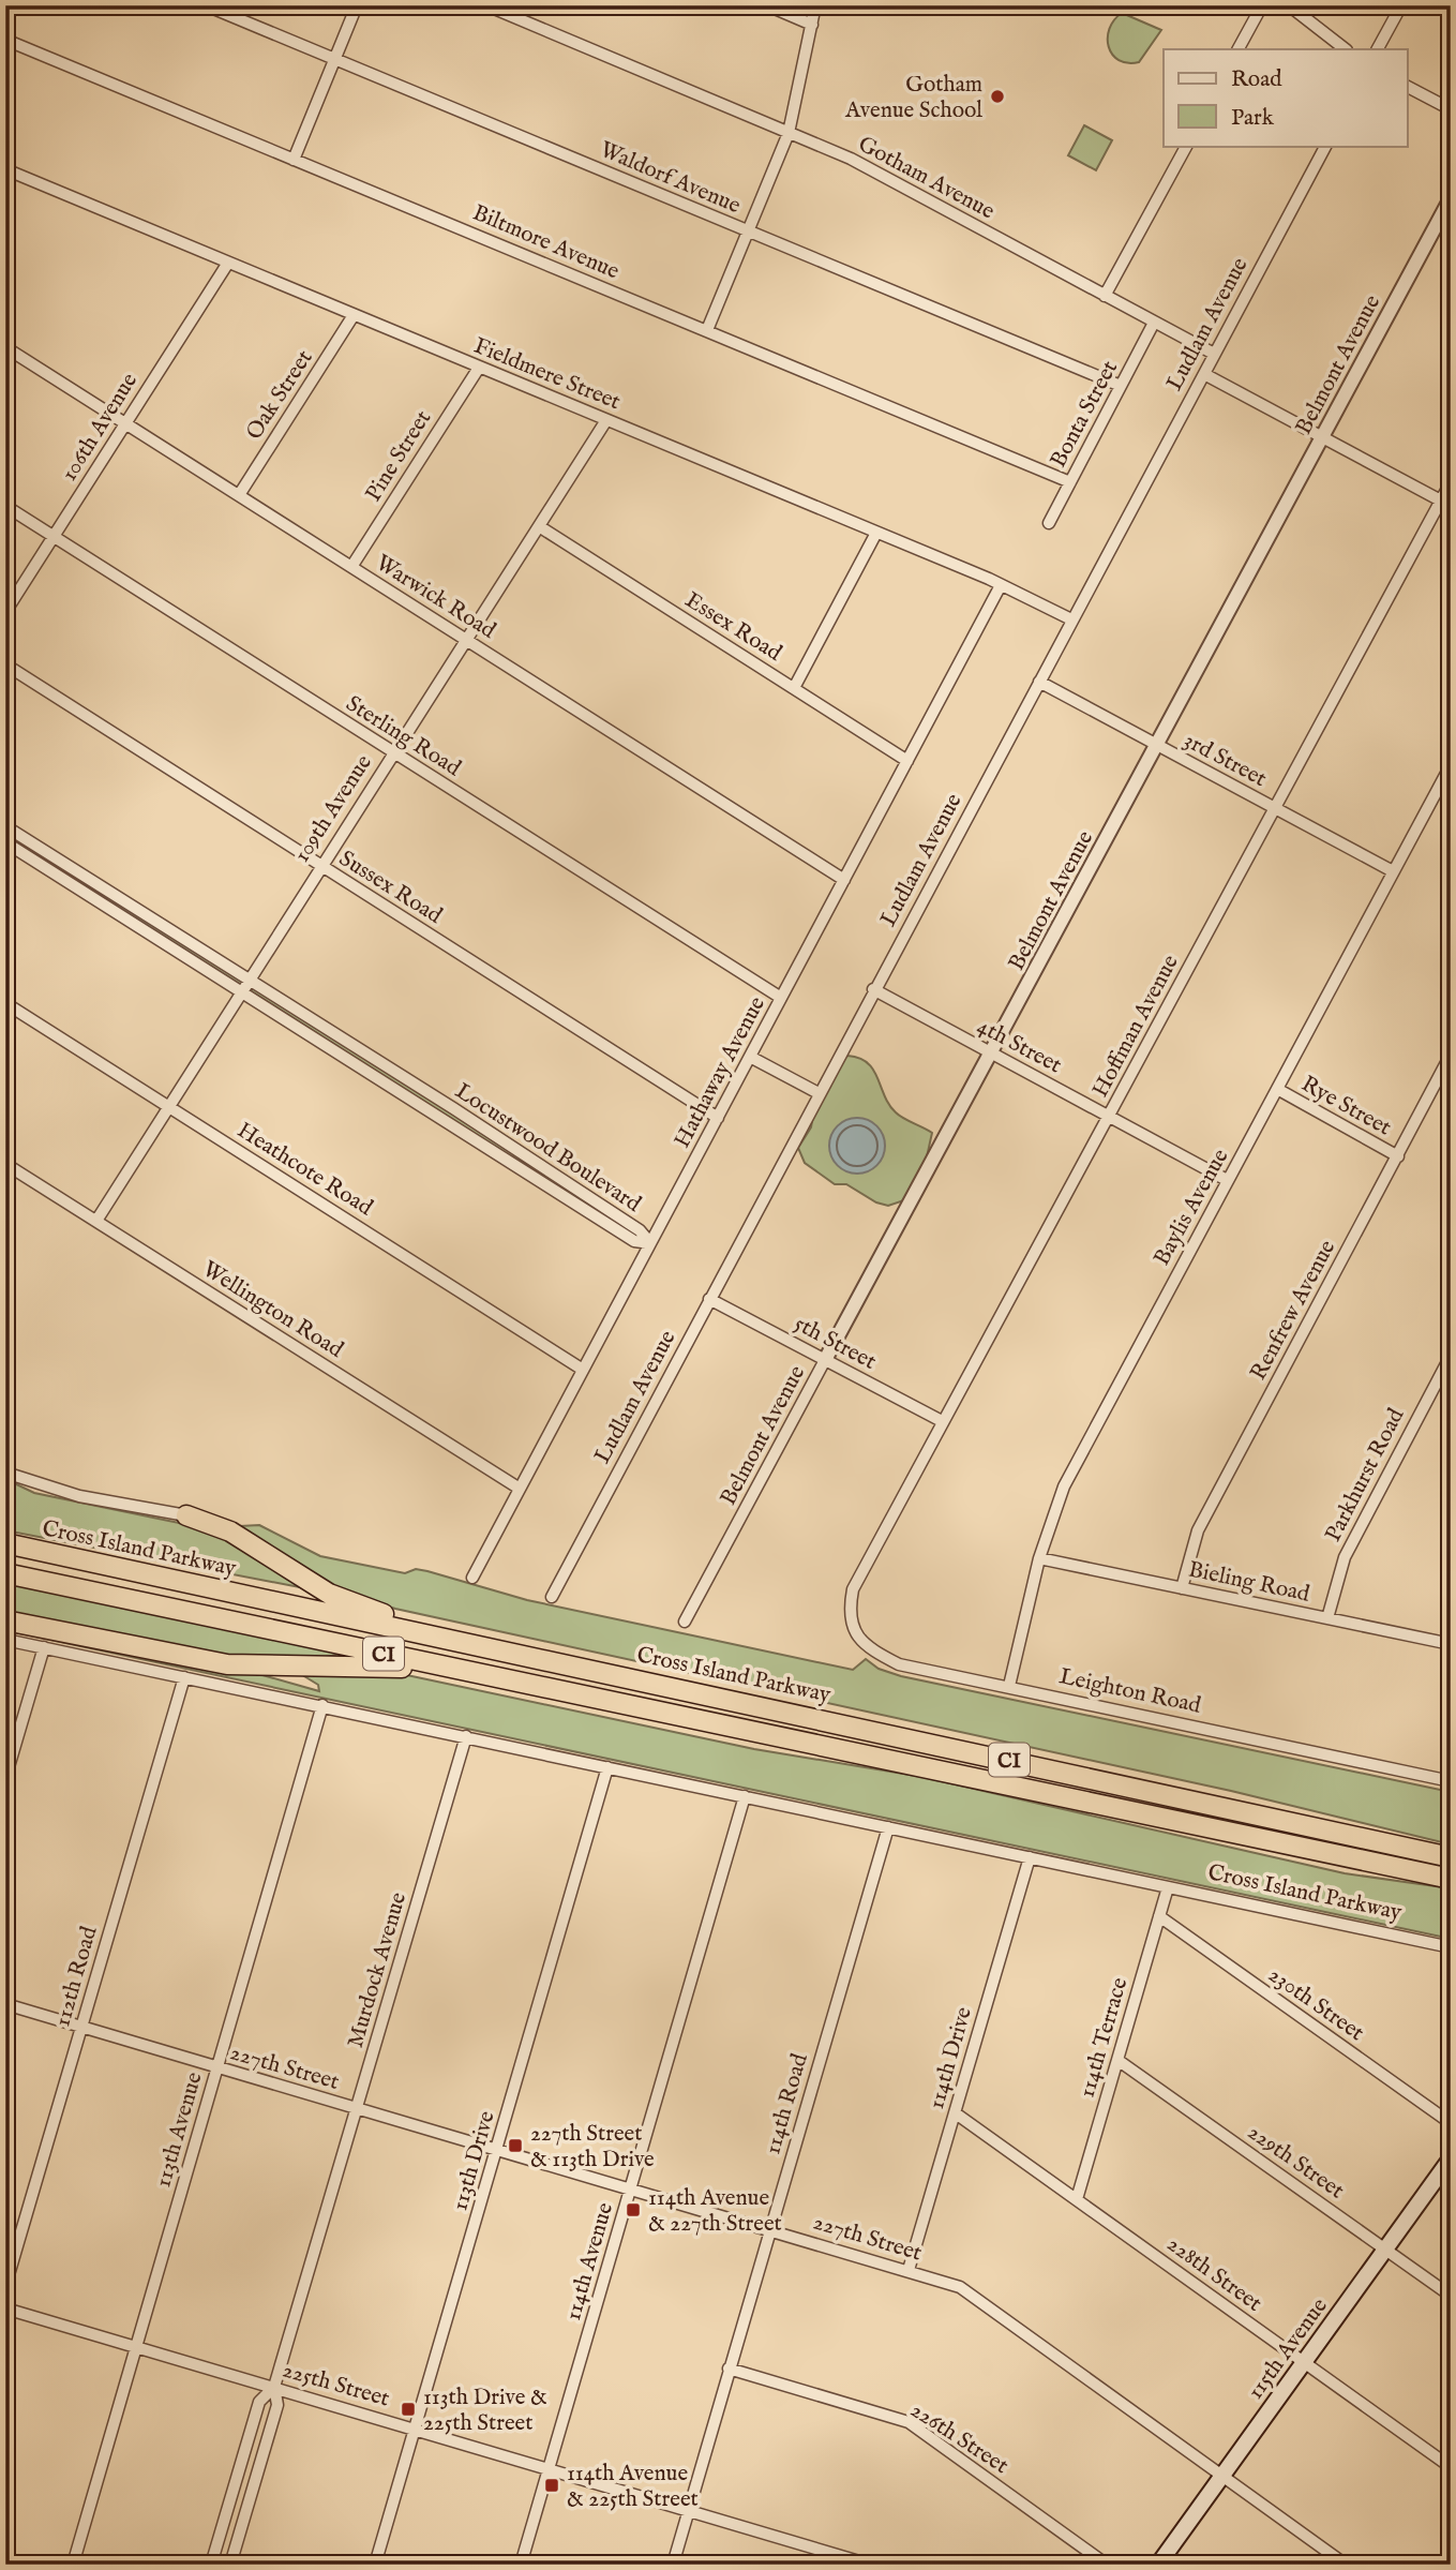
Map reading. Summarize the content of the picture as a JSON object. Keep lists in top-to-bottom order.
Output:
{
  "streets": {
    "highway": ["Cross Island Parkway", "CI"],
    "main road": ["115th Avenue"],
    "street": [
      "Waldorf Avenue",
      "Gotham Avenue",
      "Biltmore Avenue",
      "Ludlam Avenue",
      "Belmont Avenue",
      "Fieldmere Street",
      "Oak Street",
      "Bonta Street",
      "106th Avenue",
      "Pine Street",
      "Warwick Road",
      "Essex Road",
      "Sterling Road",
      "3rd Street",
      "109th Avenue",
      "Sussex Road",
      "Hoffman Avenue",
      "4th Street",
      "Hathaway Avenue",
      "Rye Street",
      "Locustwood Boulevard",
      "Heathcote Road",
      "Baylis Avenue",
      "Wellington Road",
      "Renfrew Avenue",
      "5th Street",
      "Parkhurst Road",
      "Bieling Road",
      "Leighton Road",
      "Murdock Avenue",
      "112th Road",
      "230th Street",
      "114th Terrace",
      "114th Drive",
      "227th Street",
      "114th Road",
      "113th Avenue",
      "113th Drive",
      "229th Street",
      "114th Avenue",
      "228th Street",
      "225th Street",
      "226th Street"
    ]
  },
  "crossings": [
    ["Waldorf Avenue", "Bonta Street"],
    ["Gotham Avenue", "Ludlam Avenue"],
    ["Gotham Avenue", "Bonta Street"],
    ["Biltmore Avenue", "Bonta Street"],
    ["Ludlam Avenue", "Fieldmere Street"],
    ["Ludlam Avenue", "3rd Street"],
    ["Ludlam Avenue", "4th Street"],
    ["Ludlam Avenue", "5th Street"],
    ["Belmont Avenue", "3rd Street"],
    ["Belmont Avenue", "4th Street"],
    ["Belmont Avenue", "5th Street"],
    ["Fieldmere Street", "Oak Street"],
    ["Fieldmere Street", "106th Avenue"],
    ["Fieldmere Street", "Pine Street"],
    ["Fieldmere Street", "109th Avenue"],
    ["Fieldmere Street", "Hathaway Avenue"],
    ["Oak Street", "Warwick Road"],
    ["106th Avenue", "Warwick Road"],
    ["106th Avenue", "Sterling Road"],
    ["Pine Street", "Warwick Road"],
    ["Warwick Road", "109th Avenue"],
    ["Warwick Road", "Hathaway Avenue"],
    ["Essex Road", "109th Avenue"],
    ["Essex Road", "Hathaway Avenue"],
    ["Sterling Road", "109th Avenue"],
    ["Sterling Road", "Hathaway Avenue"],
    ["3rd Street", "Hoffman Avenue"],
    ["3rd Street", "Baylis Avenue"],
    ["109th Avenue", "Sussex Road"],
    ["109th Avenue", "Locustwood Boulevard"],
    ["109th Avenue", "Heathcote Road"],
    ["109th Avenue", "Wellington Road"],
    ["Sussex Road", "Hathaway Avenue"],
    ["Hoffman Avenue", "4th Street"],
    ["Hoffman Avenue", "5th Street"],
    ["Hoffman Avenue", "Leighton Road"],
    ["4th Street", "Baylis Avenue"],
    ["Hathaway Avenue", "Locustwood Boulevard"],
    ["Hathaway Avenue", "Heathcote Road"],
    ["Hathaway Avenue", "Wellington Road"],
    ["Rye Street", "Baylis Avenue"],
    ["Rye Street", "Renfrew Avenue"],
    ["Baylis Avenue", "Bieling Road"],
    ["Baylis Avenue", "Leighton Road"],
    ["Renfrew Avenue", "Bieling Road"],
    ["Parkhurst Road", "Bieling Road"],
    ["Cross Island Parkway", "Murdock Avenue"],
    ["Cross Island Parkway", "112th Road"],
    ["Cross Island Parkway", "114th Terrace"],
    ["Cross Island Parkway", "114th Drive"],
    ["Cross Island Parkway", "114th Road"],
    ["Cross Island Parkway", "113th Avenue"],
    ["Cross Island Parkway", "113th Drive"],
    ["Cross Island Parkway", "114th Avenue"],
    ["Murdock Avenue", "227th Street"],
    ["Murdock Avenue", "225th Street"],
    ["112th Road", "227th Street"],
    ["230th Street", "114th Terrace"],
    ["114th Terrace", "229th Street"],
    ["114th Terrace", "228th Street"],
    ["114th Drive", "227th Street"],
    ["114th Drive", "228th Street"],
    ["227th Street", "114th Road"],
    ["227th Street", "113th Avenue"],
    ["227th Street", "113th Drive"],
    ["227th Street", "114th Avenue"],
    ["227th Street", "115th Avenue"],
    ["114th Road", "225th Street"],
    ["114th Road", "226th Street"],
    ["113th Avenue", "225th Street"],
    ["113th Drive", "225th Street"],
    ["229th Street", "115th Avenue"],
    ["114th Avenue", "225th Street"],
    ["228th Street", "115th Avenue"]
  ],
  "places": {
    "other": ["Gotham Avenue School"],
    "transit": [
      "227th Street & 113th Drive",
      "114th Avenue & 227th Street",
      "113th Drive & 225th Street",
      "114th Avenue & 225th Street"
    ]
  },
  "legend": ["Road", "Park"]
}
